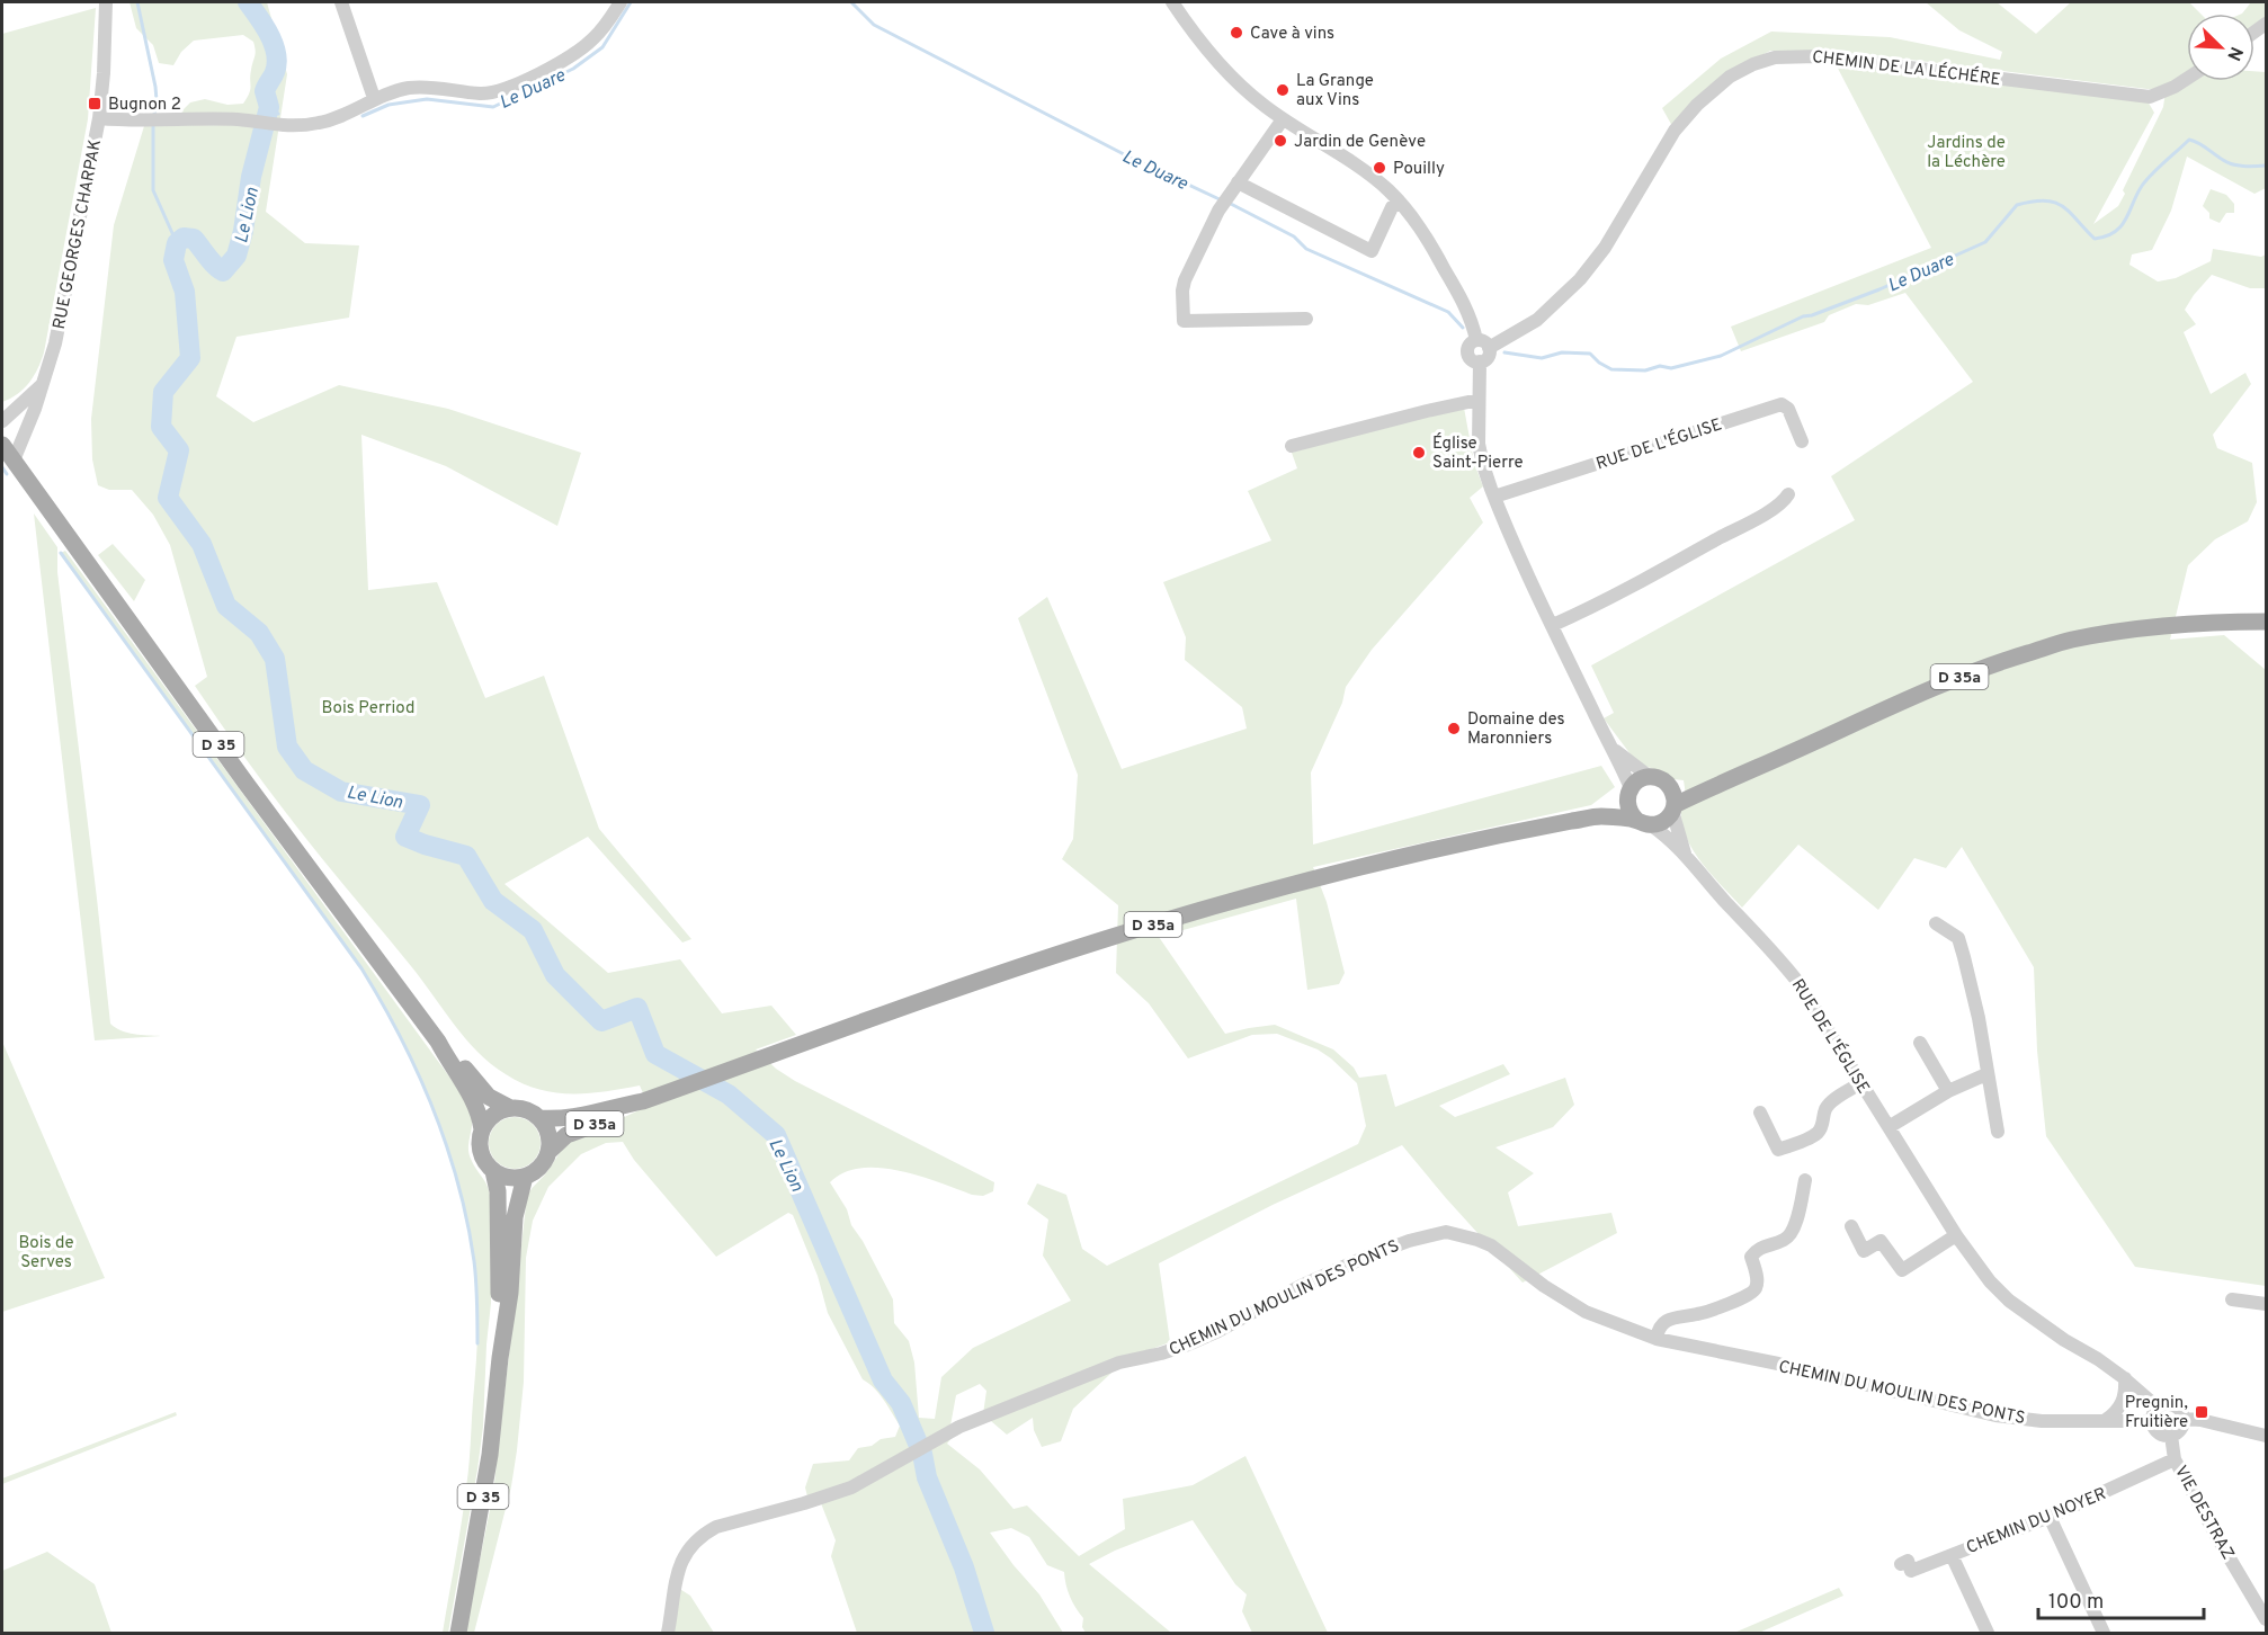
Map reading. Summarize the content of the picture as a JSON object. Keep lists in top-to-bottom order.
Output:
{
  "streets": {
    "main road": ["D 35a", "D 35"],
    "street": [
      "CHEMIN DE LA LÉCHÉRE",
      "RUE GEORGES CHARPAK",
      "RUE DE L'ÉGLISE",
      "CHEMIN DU MOULIN DES PONTS",
      "VIE DESTRAZ",
      "CHEMIN DU NOYER"
    ]
  },
  "crossings": [
    ["RUE GEORGES CHARPAK", "D 35"],
    ["RUE DE L'ÉGLISE", "D 35a"],
    ["RUE DE L'ÉGLISE", "CHEMIN DU MOULIN DES PONTS"],
    ["RUE DE L'ÉGLISE", "VIE DESTRAZ"],
    ["D 35a", "D 35"],
    ["CHEMIN DU MOULIN DES PONTS", "VIE DESTRAZ"],
    ["VIE DESTRAZ", "CHEMIN DU NOYER"]
  ],
  "water": ["Le Duare", "Le Lion"],
  "parks": ["Jardins de la Léchère", "Bois Perriod", "Bois de Serves"],
  "places": {
    "other": [
      "Cave à vins",
      "La Grange aux Vins",
      "Jardin de Genève",
      "Pouilly",
      "Église Saint-Pierre",
      "Domaine des Maronniers"
    ],
    "transit": ["Bugnon 2", "Pregnin, Fruitière"]
  },
  "scale_bar": "100 m",
  "north": "bottom right"
}
